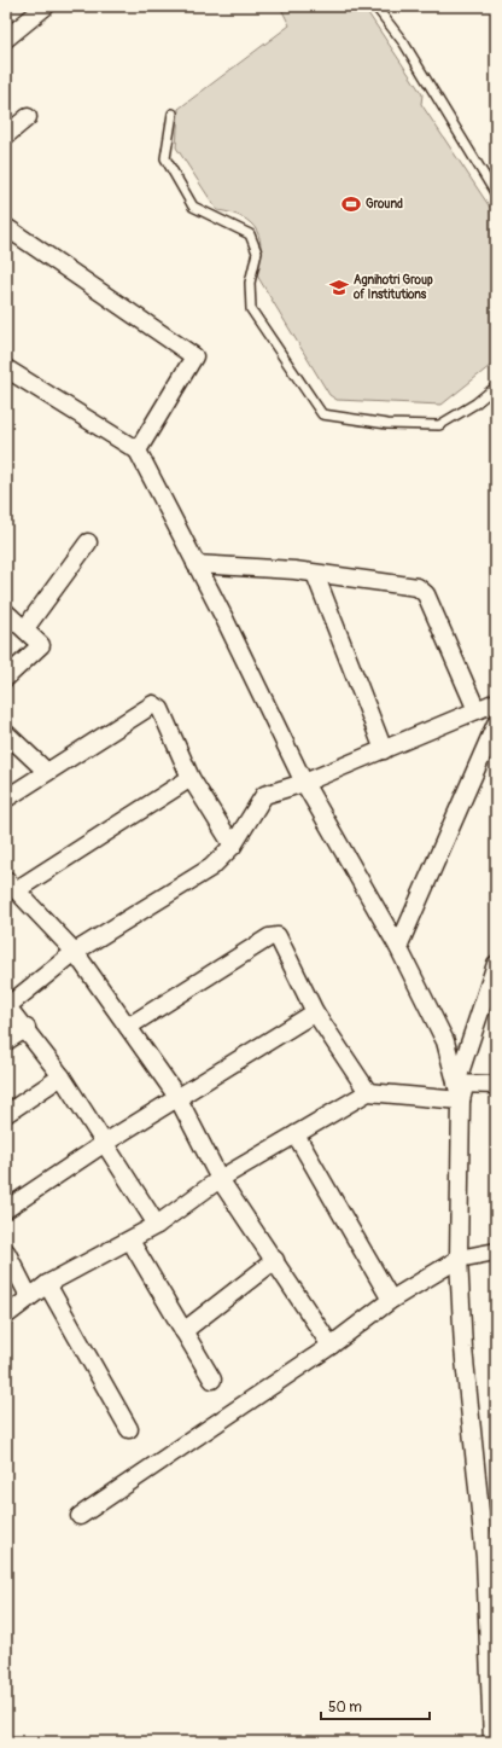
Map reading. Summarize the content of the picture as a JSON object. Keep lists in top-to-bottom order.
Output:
{
  "places": {
    "sports": ["Ground"],
    "school or university": ["Agnihotri Group of Institutions"]
  },
  "scale_bar": "50 m"
}
